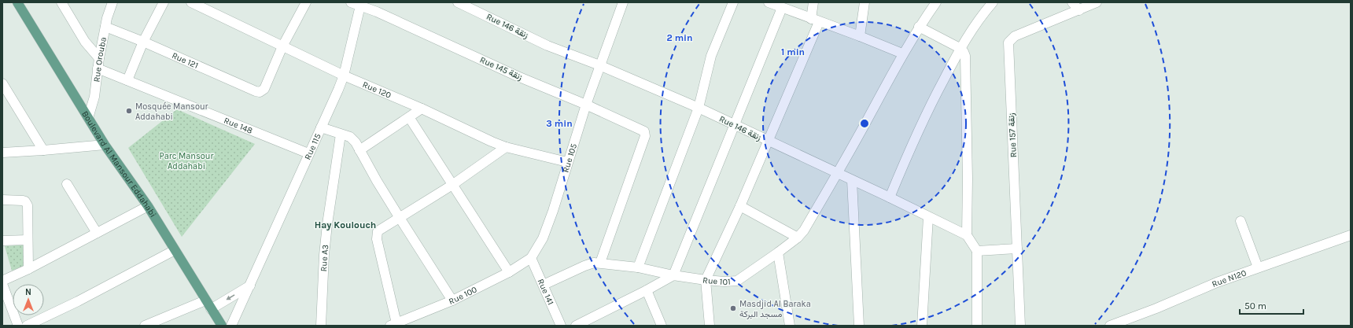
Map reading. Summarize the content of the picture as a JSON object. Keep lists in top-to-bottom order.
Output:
{
  "streets": {
    "main road": ["Boulevard Al Mansour Eddahabi"],
    "street": [
      "Rue 146 زنقة",
      "Rue Orouba",
      "Rue 121",
      "Rue 145 زنقة",
      "Rue 120",
      "Rue 148",
      "Rue 157 زنقة",
      "Rue 115",
      "Rue 105",
      "Rue A3",
      "Rue N120",
      "Rue 101",
      "Rue 141",
      "Rue 100"
    ]
  },
  "crossings": [
    ["Rue 146 زنقة", "Rue 105"],
    ["Rue 146 زنقة", "Rue 101"],
    ["Rue Orouba", "Rue 121"],
    ["Rue Orouba", "Rue 148"],
    ["Rue Orouba", "Boulevard Al Mansour Eddahabi"],
    ["Rue 121", "Rue 120"],
    ["Rue 145 زنقة", "Rue 115"],
    ["Rue 145 زنقة", "Rue 105"],
    ["Rue 145 زنقة", "Rue 101"],
    ["Rue 120", "Rue 115"],
    ["Rue 120", "Rue 105"],
    ["Rue 148", "Rue 115"],
    ["Rue 105", "Rue 141"],
    ["Rue 105", "Rue 100"],
    ["Rue 101", "Rue 141"],
    ["Rue 141", "Rue 100"]
  ],
  "districts": ["Hay Koulouch"],
  "parks": ["Parc Mansour Addahabi"],
  "places": ["Mosquée Mansour Addahabi", "Masdjid Al Baraka مسجد البركة"],
  "scale_bar": "50 m",
  "north": "top",
  "rings": ["2 min", "1 min", "3 min"]
}
